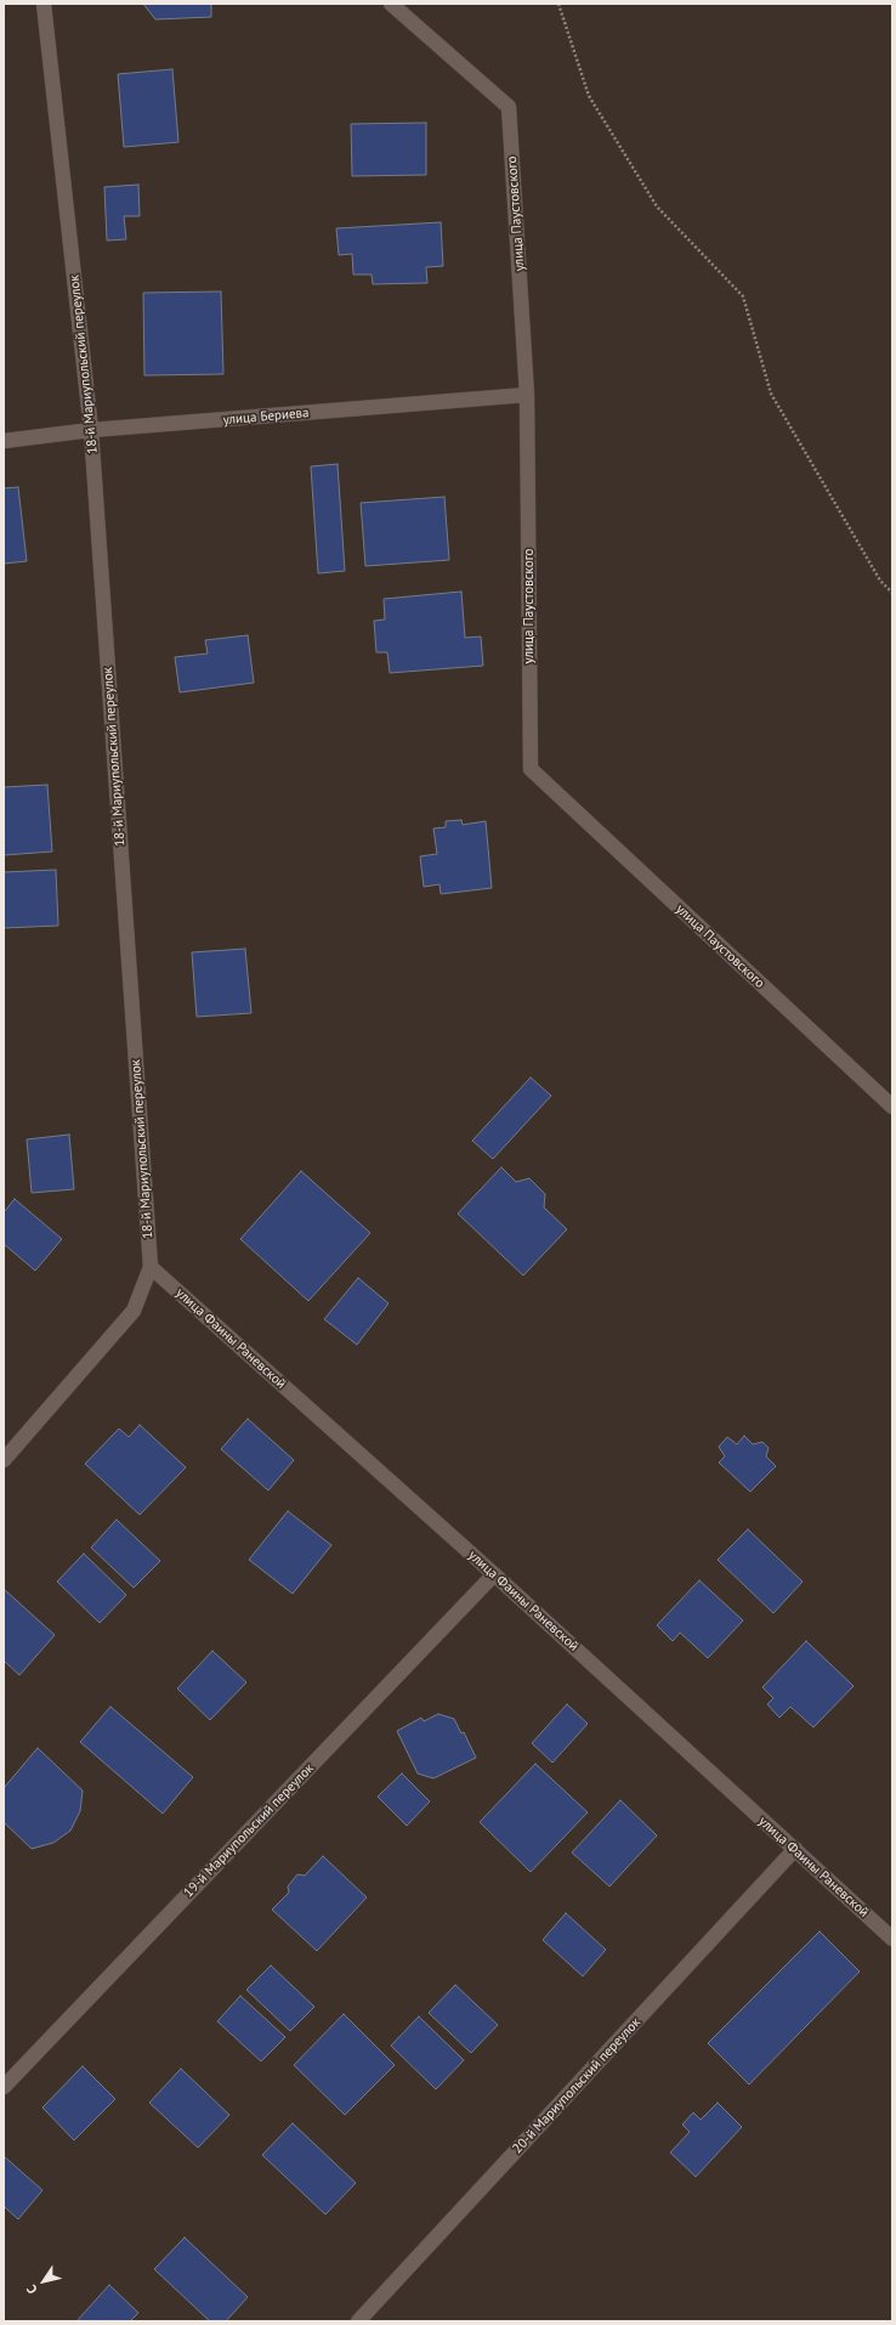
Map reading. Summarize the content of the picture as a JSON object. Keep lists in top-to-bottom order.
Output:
{
  "streets": {
    "street": [
      "улица Паустовского",
      "18-й Мариупольский переулок",
      "улица Бериева",
      "улица Фаины Раневской",
      "19-й Мариупольский переулок",
      "20-й Мариупольский переулок"
    ]
  },
  "crossings": [
    ["улица Паустовского", "улица Бериева"],
    ["18-й Мариупольский переулок", "улица Бериева"],
    ["18-й Мариупольский переулок", "улица Фаины Раневской"],
    ["улица Фаины Раневской", "19-й Мариупольский переулок"],
    ["улица Фаины Раневской", "20-й Мариупольский переулок"]
  ],
  "north": "bottom left"
}
